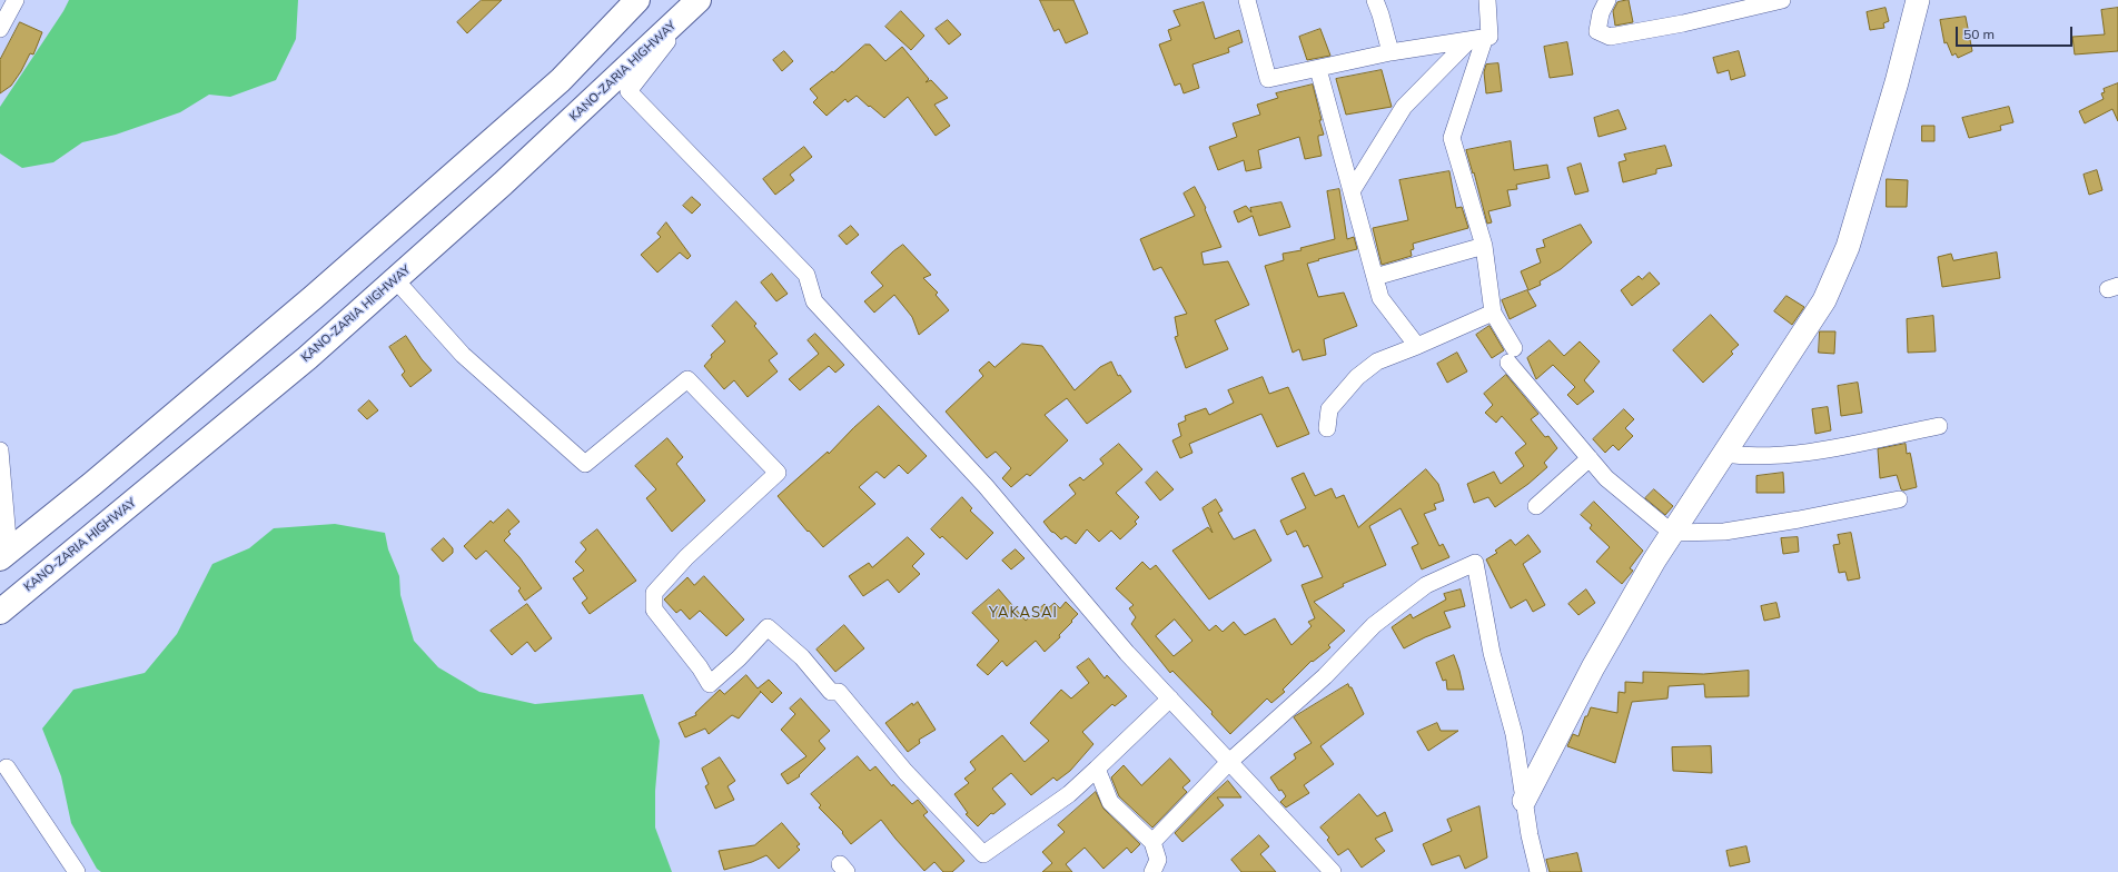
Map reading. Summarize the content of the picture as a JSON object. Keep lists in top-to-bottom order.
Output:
{
  "streets": {
    "highway": ["KANO-ZARIA HIGHWAY"]
  },
  "districts": ["YAKASAI"],
  "scale_bar": "50 m"
}
